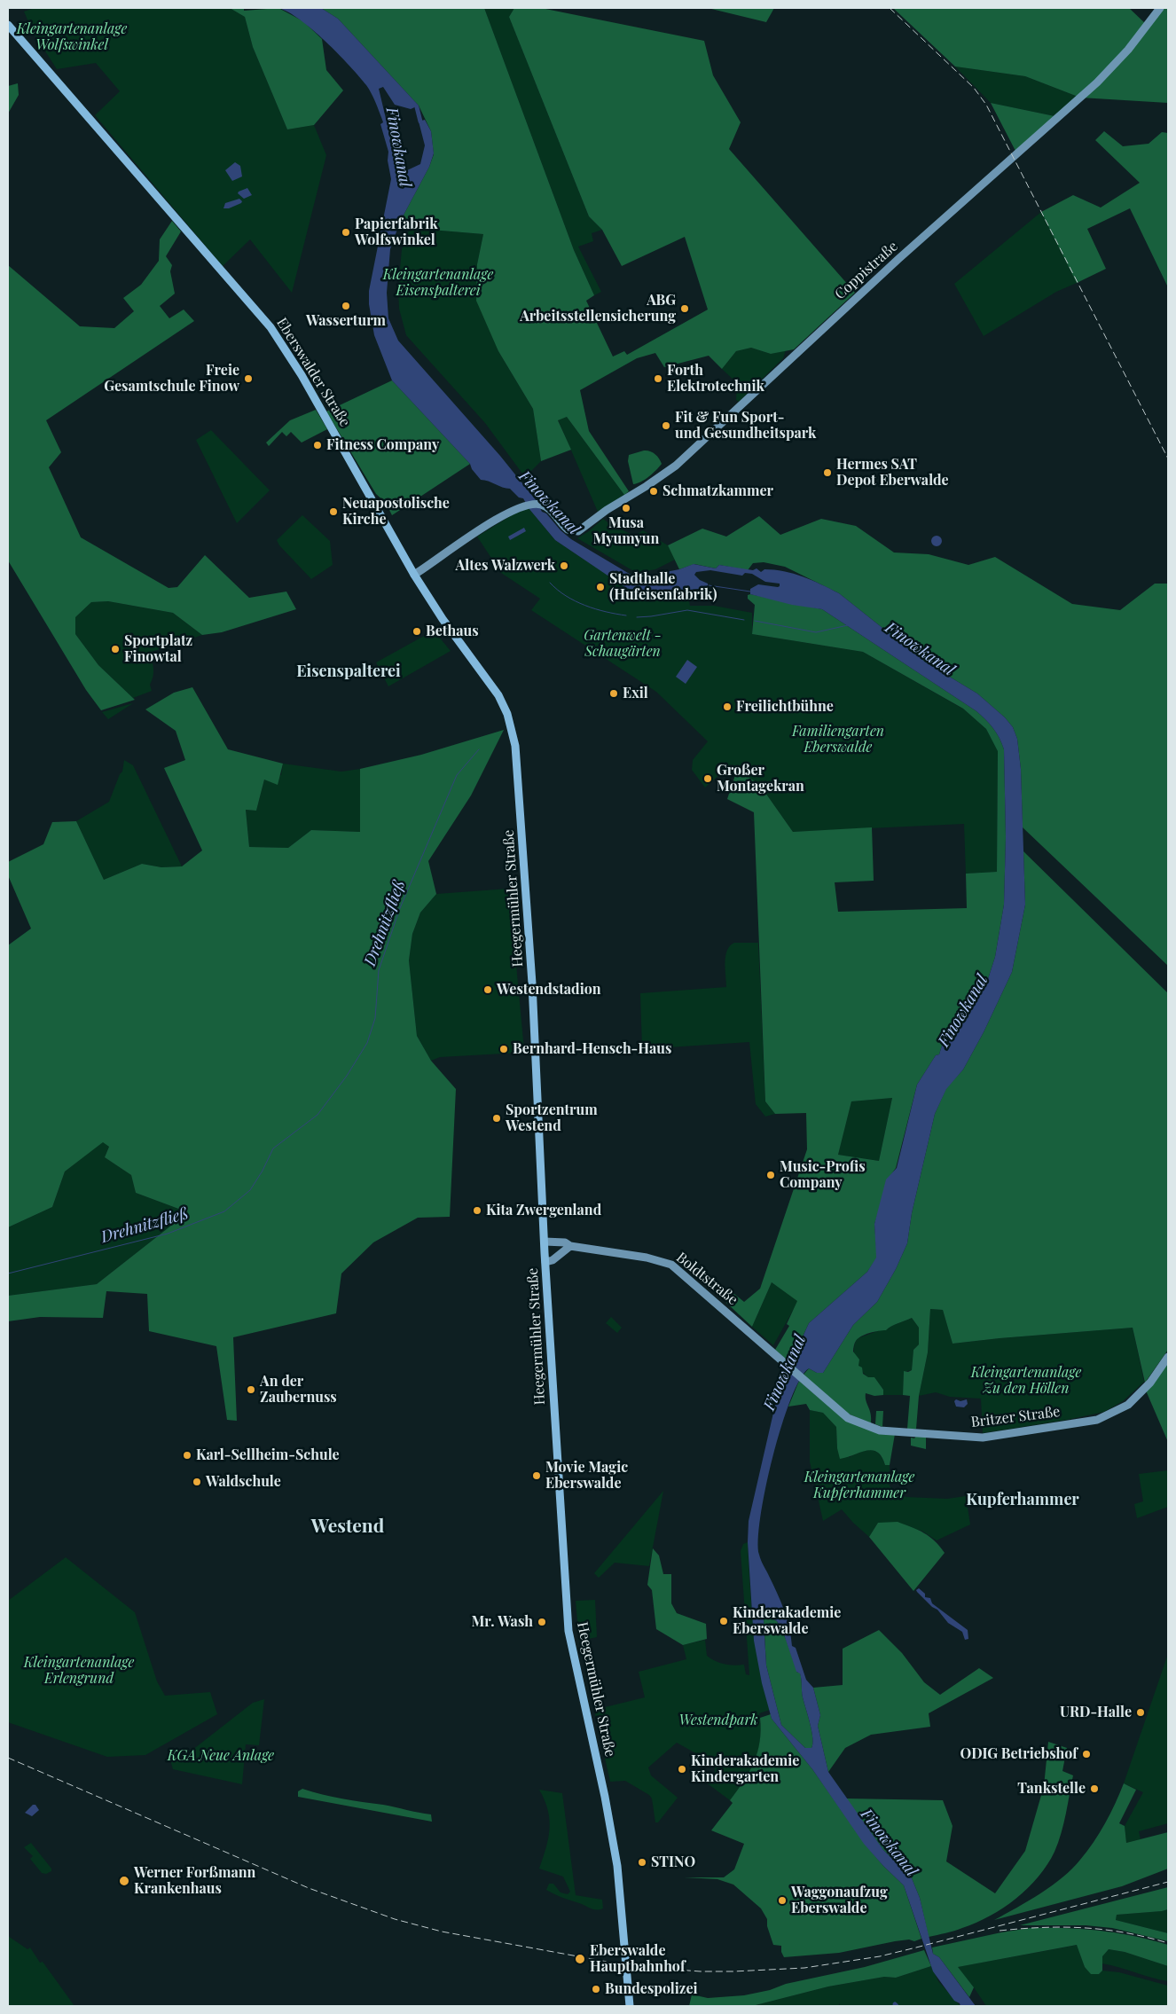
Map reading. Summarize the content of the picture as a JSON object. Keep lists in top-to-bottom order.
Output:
{
  "streets": {
    "main road": [
      "Coppistraße",
      "Eberswalder Straße",
      "Heegermühler Straße",
      "Boldtstraße",
      "Britzer Straße"
    ]
  },
  "crossings": [
    ["Coppistraße", "Eberswalder Straße"],
    ["Eberswalder Straße", "Heegermühler Straße"],
    ["Heegermühler Straße", "Boldtstraße"],
    ["Boldtstraße", "Britzer Straße"]
  ],
  "districts": ["Eisenspalterei", "Kupferhammer", "Westend"],
  "water": ["Finowkanal", "Drehnitzfließ"],
  "parks": [
    "Kleingartenanlage Wolfswinkel",
    "Kleingartenanlage Eisenspalterei",
    "Gartenwelt - Schaugärten",
    "Familiengarten Eberswalde",
    "Kleingartenanlage Zu den Höllen",
    "Kleingartenanlage Kupferhammer",
    "Kleingartenanlage Erlengrund",
    "Westendpark",
    "KGA Neue Anlage"
  ],
  "places": [
    "Papierfabrik Wolfswinkel",
    "Wasserturm",
    "ABG Arbeitsstellensicherung",
    "Freie Gesamtschule Finow",
    "Forth Elektrotechnik",
    "Fit & Fun Sport- und Gesundheitspark",
    "Fitness Company",
    "Hermes SAT Depot Eberwalde",
    "Schmatzkammer",
    "Musa Myumyun",
    "Neuapostolische Kirche",
    "Altes Walzwerk",
    "Stadthalle (Hufeisenfabrik)",
    "Bethaus",
    "Sportplatz Finowtal",
    "Exil",
    "Freilichtbühne",
    "Großer Montagekran",
    "Westendstadion",
    "Bernhard-Hensch-Haus",
    "Sportzentrum Westend",
    "Music-Profis Company",
    "Kita Zwergenland",
    "An der Zaubernuss",
    "Karl-Sellheim-Schule",
    "Movie Magic Eberswalde",
    "Waldschule",
    "Kinderakademie Eberswalde",
    "Mr. Wash",
    "URD-Halle",
    "ODIG Betriebshof",
    "Kinderakademie Kindergarten",
    "Tankstelle",
    "STINO",
    "Werner Forßmann Krankenhaus",
    "Waggonaufzug Eberswalde",
    "Eberswalde Hauptbahnhof",
    "Bundespolizei"
  ]
}
